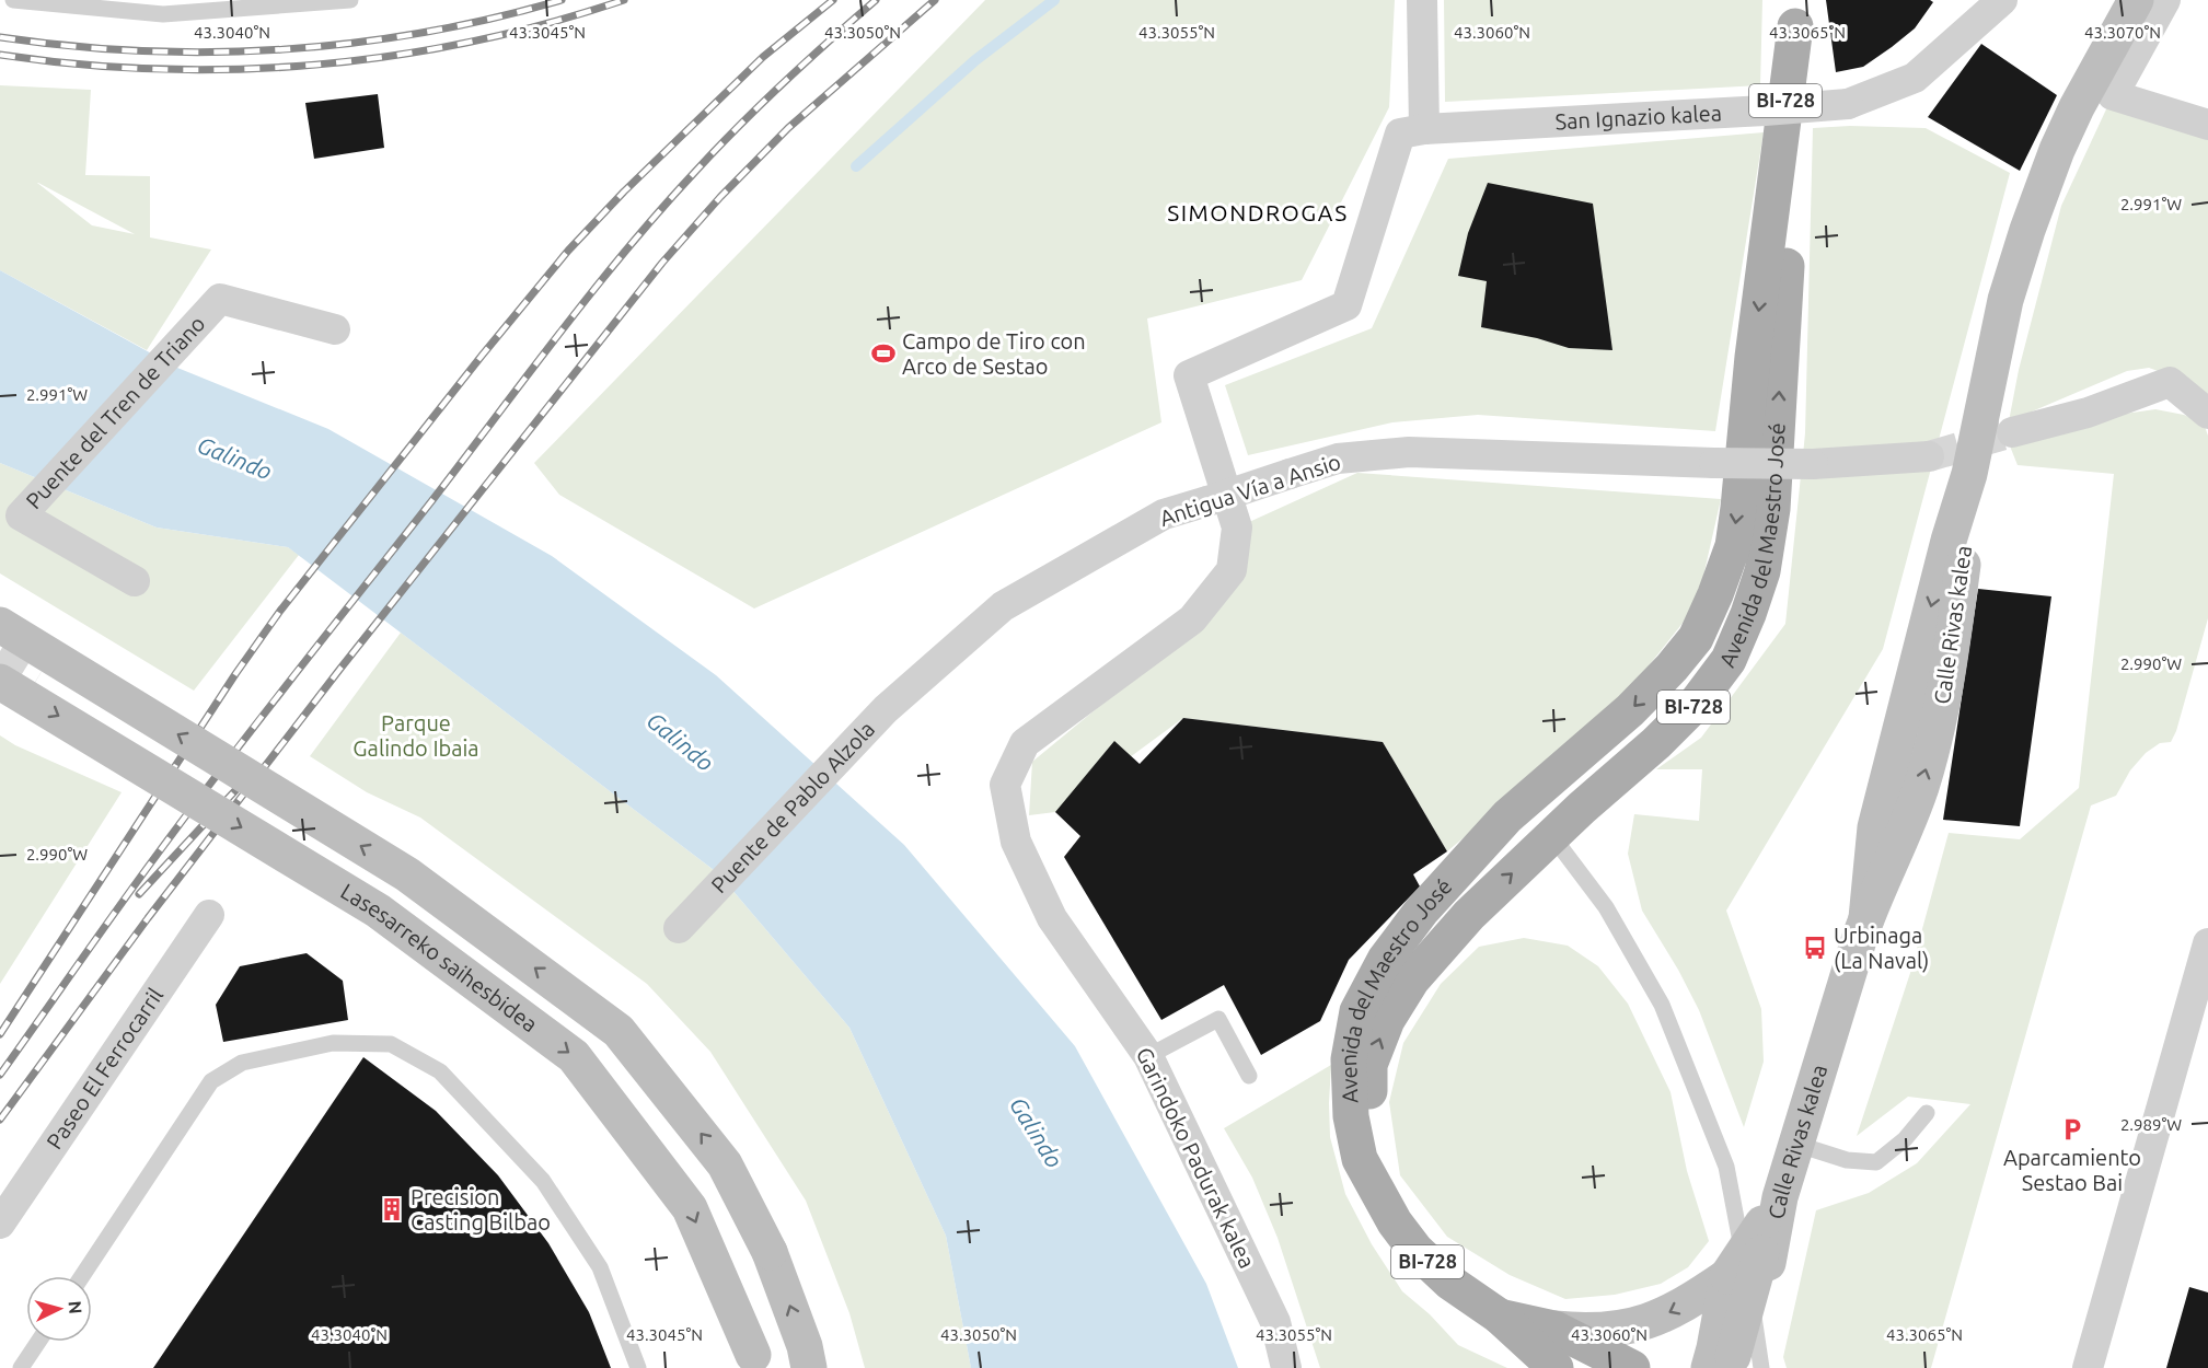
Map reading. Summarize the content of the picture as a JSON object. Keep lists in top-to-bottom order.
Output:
{
  "streets": {
    "main road": [
      "BI-728",
      "Avenida del Maestro José",
      "Calle Rivas kalea",
      "Lasesarreko saihesbidea"
    ],
    "street": [
      "San Ignazio kalea",
      "Puente del Tren de Triano",
      "Antigua Vía a Ansio",
      "Puente de Pablo Alzola",
      "Paseo El Ferrocarril",
      "Garindoko Padurak kalea"
    ]
  },
  "crossings": [
    ["BI-728", "Avenida del Maestro José"],
    ["San Ignazio kalea", "Garindoko Padurak kalea"],
    ["Antigua Vía a Ansio", "Puente de Pablo Alzola"]
  ],
  "districts": ["SIMONDROGAS"],
  "water": ["Galindo"],
  "parks": ["Parque Galindo Ibaia"],
  "places": {
    "sports": ["Campo de Tiro con Arco de Sestao"],
    "bus stop": ["Urbinaga (La Naval)"],
    "parking": ["Aparcamiento Sestao Bai"],
    "building": ["Precision Casting Bilbao"]
  },
  "north": "right",
  "coordinates": [
    "43.3040°N",
    "43.3045°N",
    "43.3050°N",
    "43.3055°N",
    "43.3060°N",
    "43.3065°N",
    "43.3070°N",
    "2.991°W",
    "2.990°W",
    "2.989°W"
  ]
}
